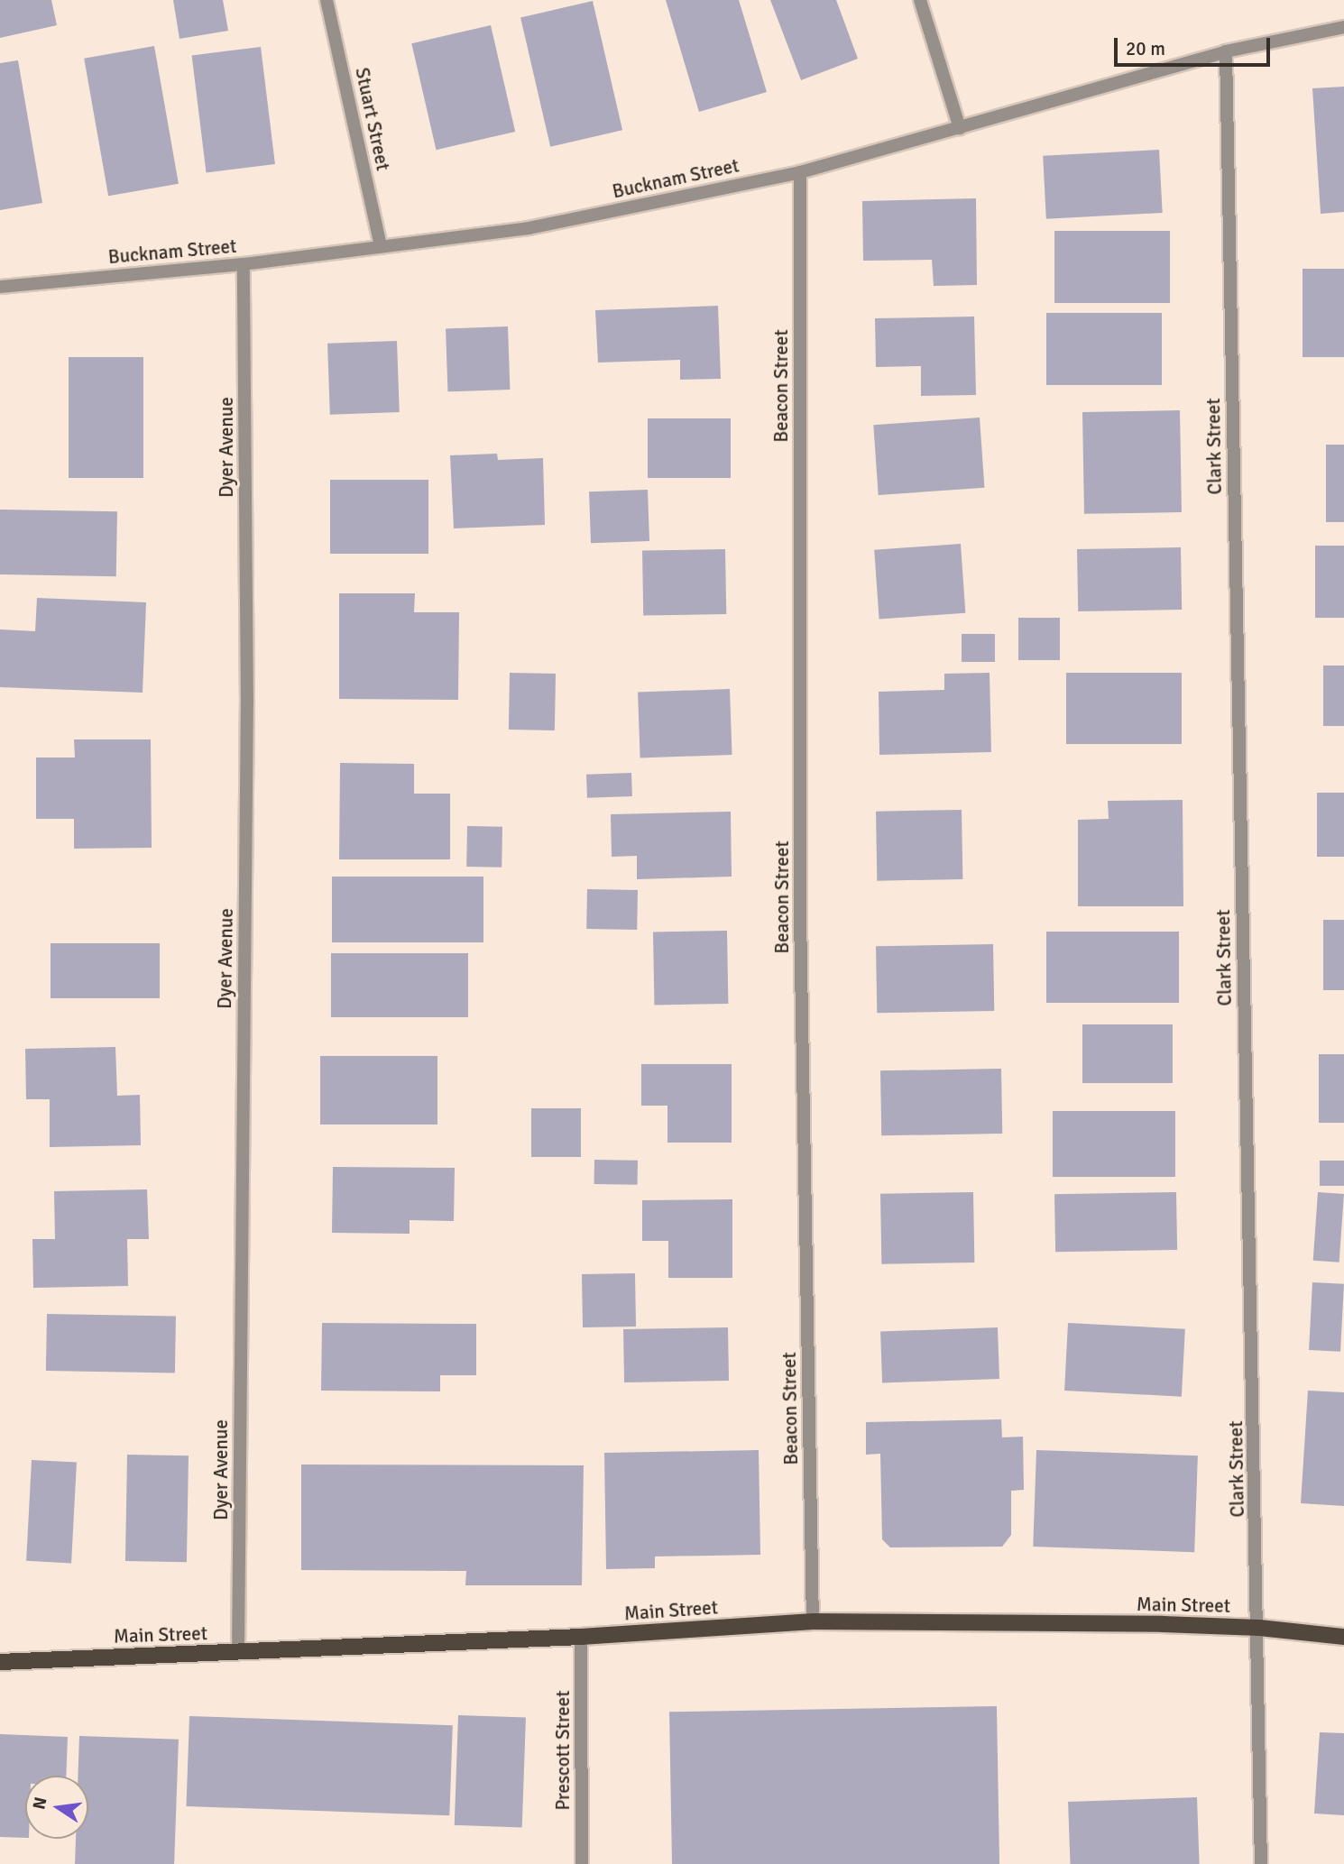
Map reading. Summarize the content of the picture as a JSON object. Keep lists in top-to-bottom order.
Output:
{
  "streets": {
    "main road": ["Main Street"],
    "street": [
      "Stuart Street",
      "Bucknam Street",
      "Beacon Street",
      "Clark Street",
      "Dyer Avenue",
      "Prescott Street"
    ]
  },
  "crossings": [
    ["Stuart Street", "Bucknam Street"],
    ["Bucknam Street", "Beacon Street"],
    ["Bucknam Street", "Clark Street"],
    ["Bucknam Street", "Dyer Avenue"],
    ["Beacon Street", "Main Street"],
    ["Clark Street", "Main Street"],
    ["Dyer Avenue", "Main Street"],
    ["Main Street", "Prescott Street"]
  ],
  "scale_bar": "20 m",
  "north": "left"
}
